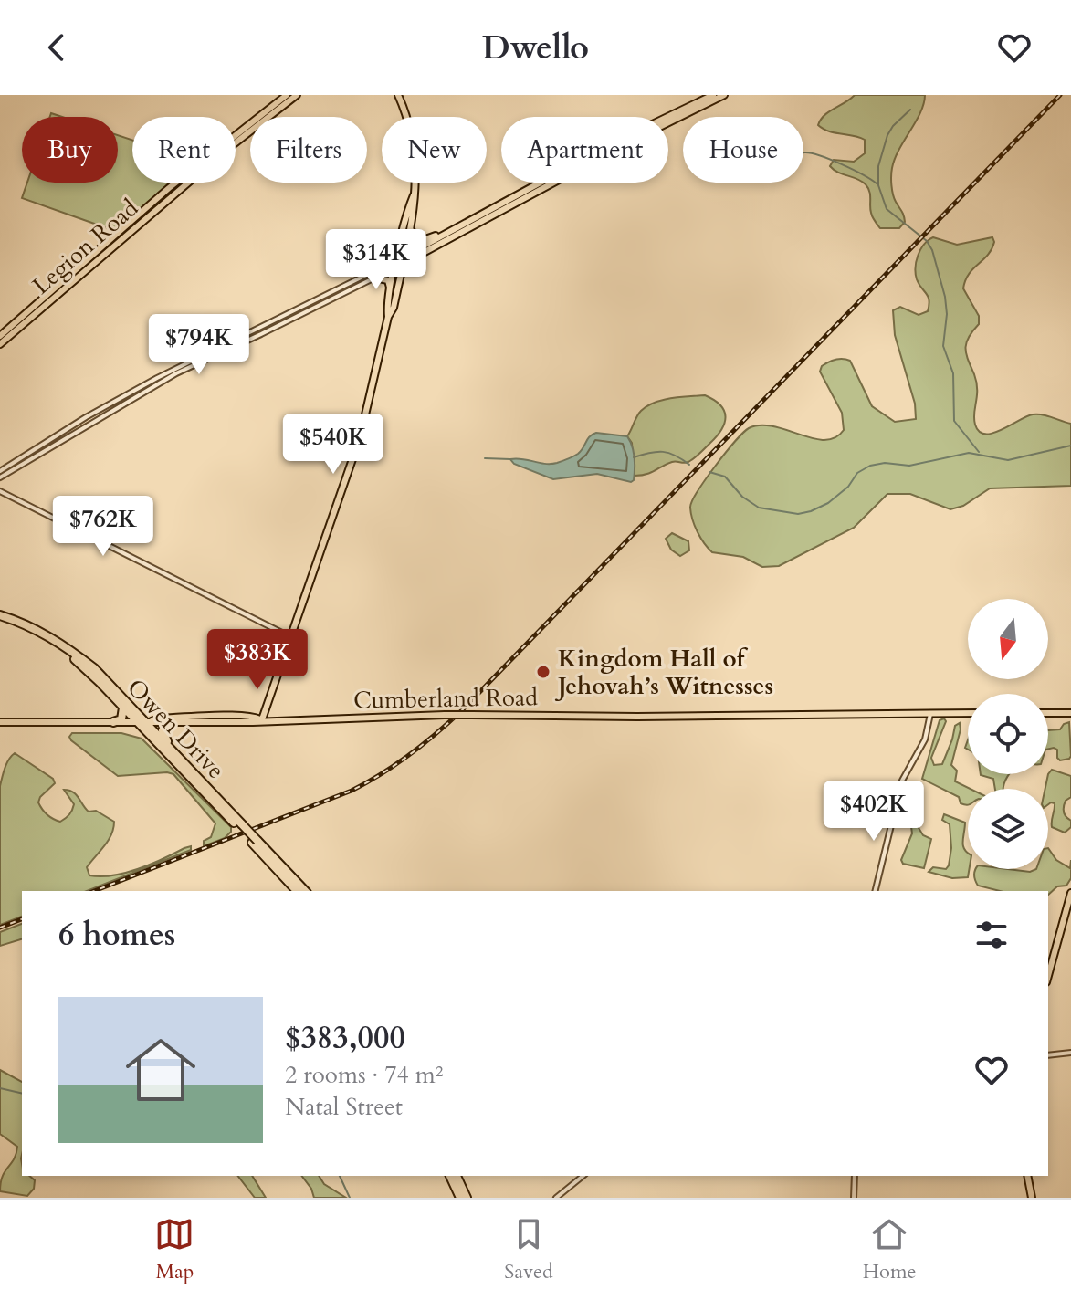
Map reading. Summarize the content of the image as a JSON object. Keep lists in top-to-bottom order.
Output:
{
  "streets": {
    "highway": ["Owen Drive"],
    "main road": ["Legion Road", "Cumberland Road"]
  },
  "crossings": [
    ["Cumberland Road", "Owen Drive"]
  ],
  "places": ["Kingdom Hall of Jehovah’s Witnesses"],
  "north": "bottom",
  "page": {
    "header": "Dwello",
    "chip": [
      "Buy",
      "Rent",
      "Filters",
      "New",
      "Apartment",
      "House"
    ],
    "price": [
      "$314K",
      "$794K",
      "$540K",
      "$762K",
      "$383K",
      "$402K"
    ],
    "heading": "6 homes",
    "list": [
      {
        "name": "$383,000",
        "note": "2 rooms · 74 m² · Natal Street"
      }
    ],
    "tabs": ["Map", "Saved", "Home"]
  }
}
